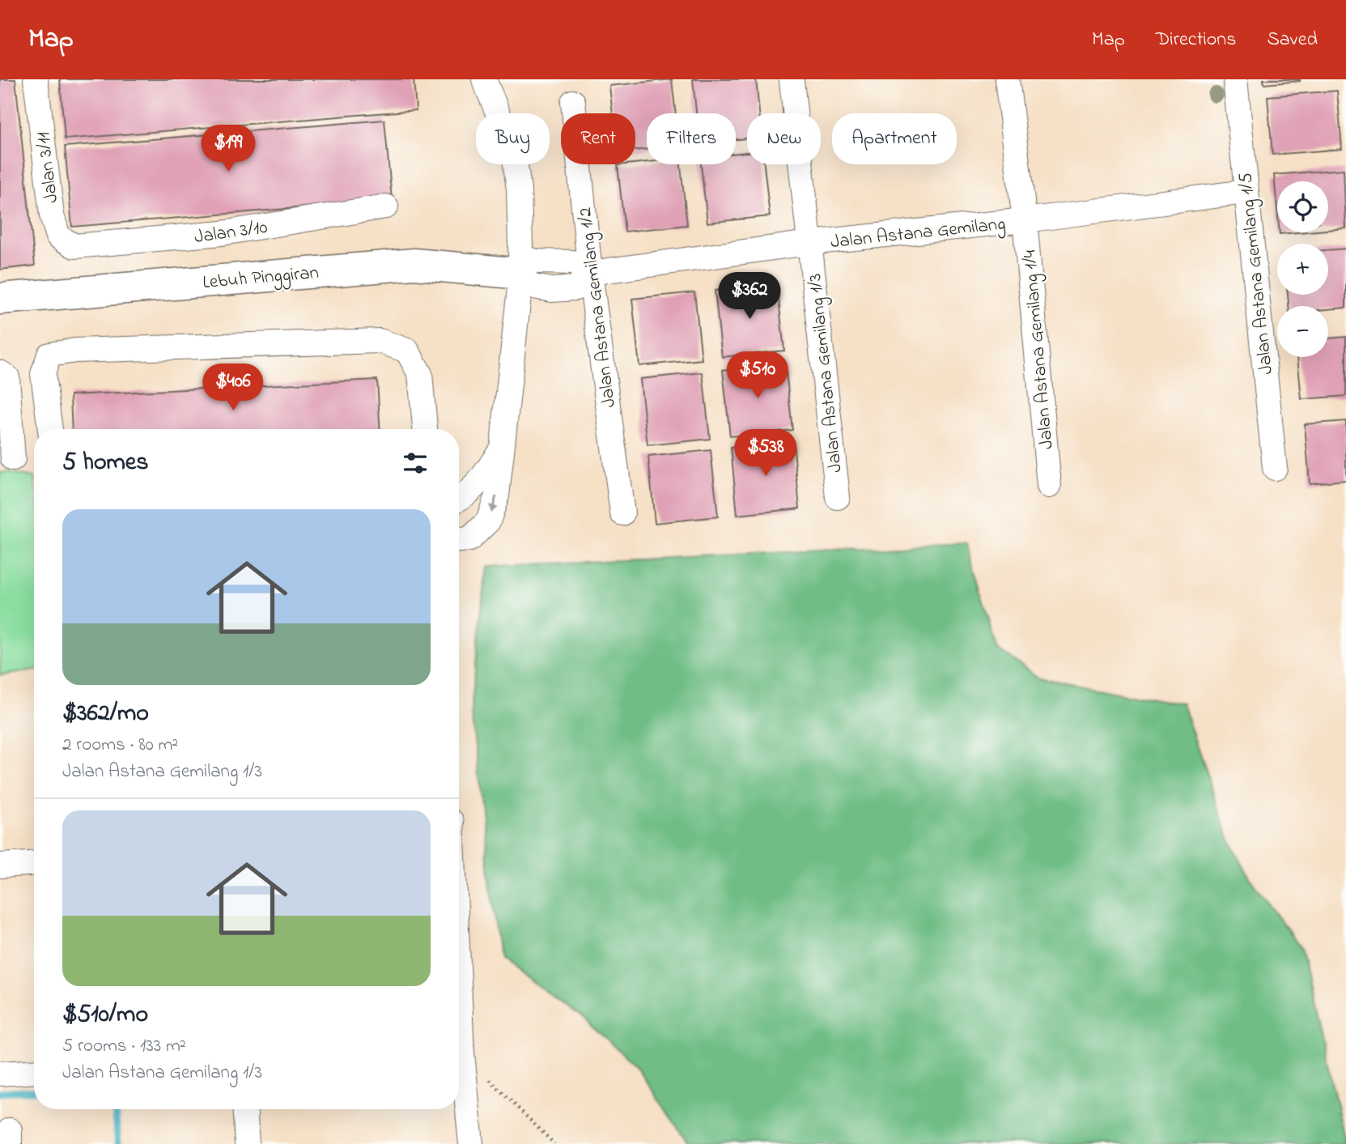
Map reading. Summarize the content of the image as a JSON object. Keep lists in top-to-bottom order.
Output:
{
  "streets": {
    "street": [
      "Jalan 3/11",
      "Jalan 3/10",
      "Jalan Astana Gemilang",
      "Jalan Astana Gemilang 1/5",
      "Lebuh Pinggiran",
      "Jalan Astana Gemilang 1/2",
      "Jalan Astana Gemilang 1/4",
      "Jalan Astana Gemilang 1/3"
    ]
  },
  "crossings": [
    ["Jalan 3/11", "Jalan 3/10"],
    ["Jalan Astana Gemilang", "Jalan Astana Gemilang 1/5"],
    ["Jalan Astana Gemilang", "Jalan Astana Gemilang 1/2"],
    ["Jalan Astana Gemilang", "Jalan Astana Gemilang 1/4"],
    ["Jalan Astana Gemilang", "Jalan Astana Gemilang 1/3"]
  ],
  "page": {
    "header": "Map",
    "nav": ["Map", "Directions", "Saved"],
    "chip": [
      "Buy",
      "Rent",
      "Filters",
      "New",
      "Apartment"
    ],
    "price": [
      "$199",
      "$362",
      "$510",
      "$406",
      "$538"
    ],
    "map_buttons": ["+", "−"],
    "heading": "5 homes",
    "list": [
      {
        "name": "$362/mo",
        "note": "2 rooms · 80 m² · Jalan Astana Gemilang 1/3"
      },
      {
        "name": "$510/mo",
        "note": "5 rooms · 133 m² · Jalan Astana Gemilang 1/3"
      }
    ]
  }
}
